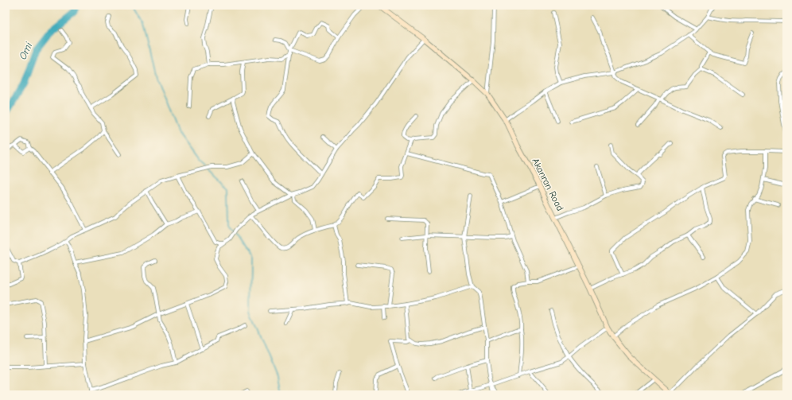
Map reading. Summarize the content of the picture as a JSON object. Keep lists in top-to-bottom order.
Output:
{
  "streets": {
    "main road": ["Akanran Road"]
  },
  "water": ["Omi"]
}
